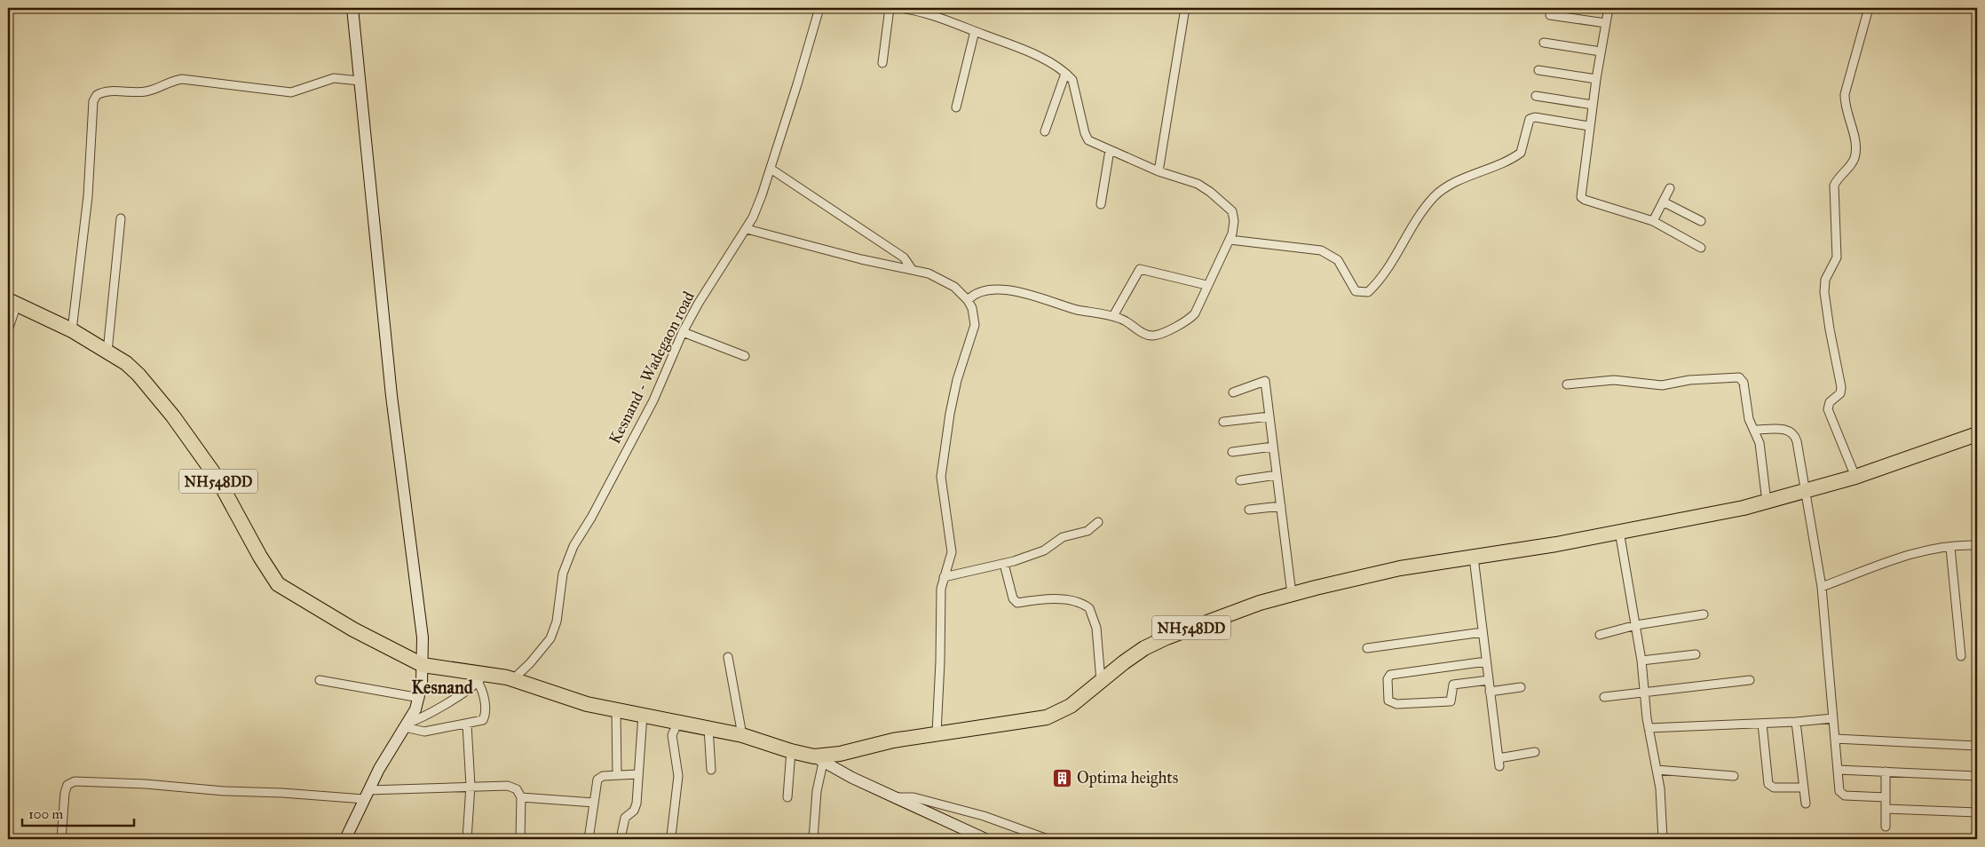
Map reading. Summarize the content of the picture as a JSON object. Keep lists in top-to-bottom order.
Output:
{
  "streets": {
    "highway": ["NH548DD"],
    "street": ["Kesnand - Wadegaon road"]
  },
  "crossings": [
    ["Kesnand - Wadegaon road", "NH548DD"]
  ],
  "districts": ["Kesnand"],
  "places": {
    "building": ["Optima heights"]
  },
  "scale_bar": "100 m"
}
